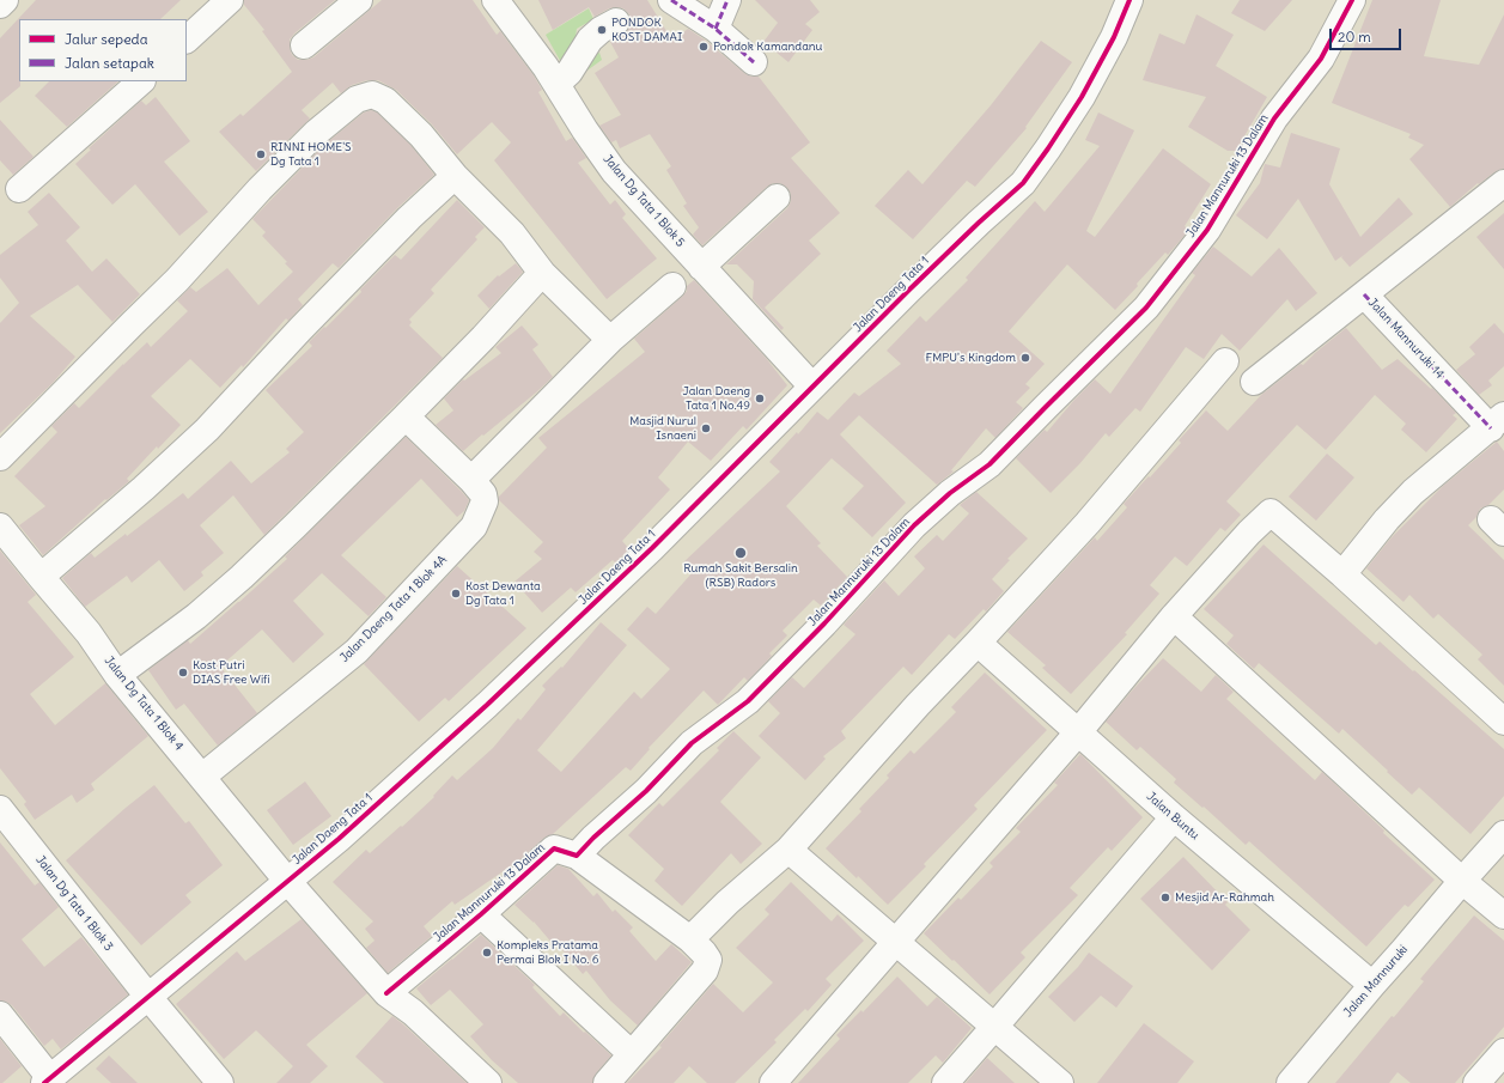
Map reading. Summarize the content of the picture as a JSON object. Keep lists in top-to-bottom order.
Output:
{
  "streets": {
    "street": [
      "Jalan Mannuruki 13 Dalam",
      "Jalan Dg Tata 1 Blok 5",
      "Jalan Daeng Tata 1",
      "Jalan Mannuruki 14",
      "Jalan Daeng Tata 1 Blok 4A",
      "Jalan Dg Tata 1 Blok 4",
      "Jalan Buntu",
      "Jalan Dg Tata 1 Blok 3",
      "Jalan Mannuruki"
    ]
  },
  "crossings": [
    ["Jalan Mannuruki 13 Dalam", "Jalan Dg Tata 1 Blok 4"],
    ["Jalan Dg Tata 1 Blok 5", "Jalan Daeng Tata 1"],
    ["Jalan Daeng Tata 1", "Jalan Dg Tata 1 Blok 4"],
    ["Jalan Daeng Tata 1", "Jalan Dg Tata 1 Blok 3"],
    ["Jalan Daeng Tata 1 Blok 4A", "Jalan Dg Tata 1 Blok 4"],
    ["Jalan Buntu", "Jalan Mannuruki"]
  ],
  "places": [
    "PONDOK KOST DAMAI",
    "Pondok Kamandanu",
    "RINNI HOME'S Dg Tata 1",
    "FMPU's Kingdom",
    "Jalan Daeng Tata 1 No.49",
    "Masjid Nurul Isnaeni",
    "Rumah Sakit Bersalin (RSB) Radors",
    "Kost Dewanta Dg Tata 1",
    "Kost Putri DIAS Free Wifi",
    "Mesjid Ar-Rahmah",
    "Kompleks Pratama Permai Blok I No. 6"
  ],
  "legend": ["Jalur sepeda", "Jalan setapak"],
  "scale_bar": "20 m"
}
